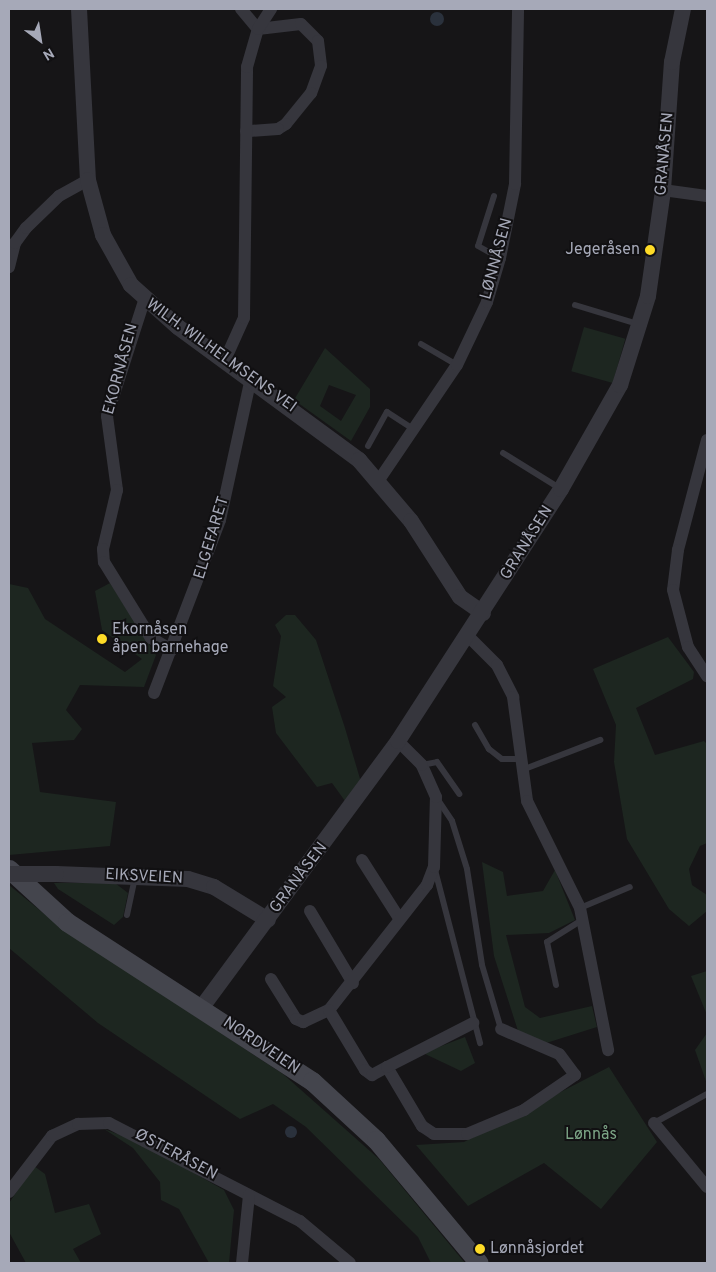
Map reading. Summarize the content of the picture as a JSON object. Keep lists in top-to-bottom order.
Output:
{
  "streets": {
    "main road": ["NORDVEIEN"],
    "street": [
      "GRANÅSEN",
      "LØNNÅSEN",
      "WILH. WILHELMSENS VEI",
      "EKORNÅSEN",
      "ELGEFARET",
      "EIKSVEIEN",
      "ØSTERÅSEN"
    ]
  },
  "crossings": [
    ["GRANÅSEN", "WILH. WILHELMSENS VEI"],
    ["GRANÅSEN", "EIKSVEIEN"],
    ["GRANÅSEN", "NORDVEIEN"],
    ["LØNNÅSEN", "WILH. WILHELMSENS VEI"],
    ["WILH. WILHELMSENS VEI", "EKORNÅSEN"],
    ["WILH. WILHELMSENS VEI", "ELGEFARET"],
    ["EKORNÅSEN", "ELGEFARET"]
  ],
  "parks": ["Lønnås"],
  "places": ["Jegeråsen", "Ekornåsen åpen barnehage", "Lønnåsjordet"],
  "north": "bottom right"
}
